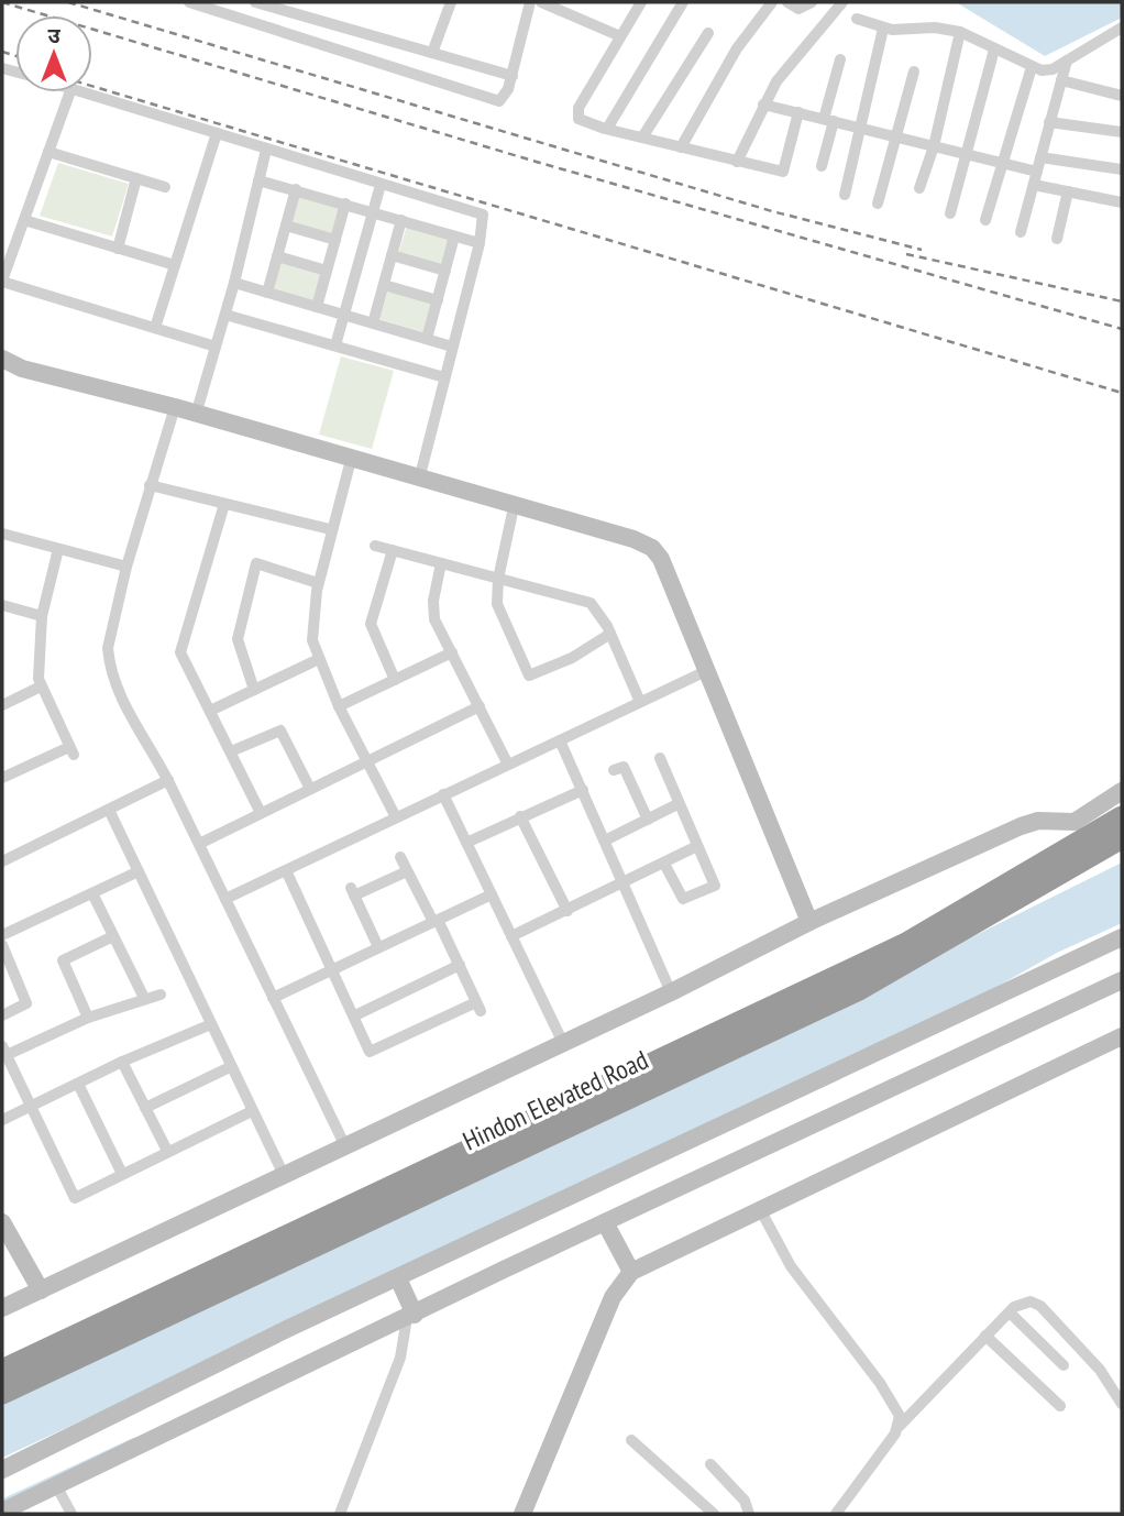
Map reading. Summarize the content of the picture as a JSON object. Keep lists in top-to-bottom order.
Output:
{
  "streets": {
    "highway": ["Hindon Elevated Road"]
  },
  "north": "top"
}
